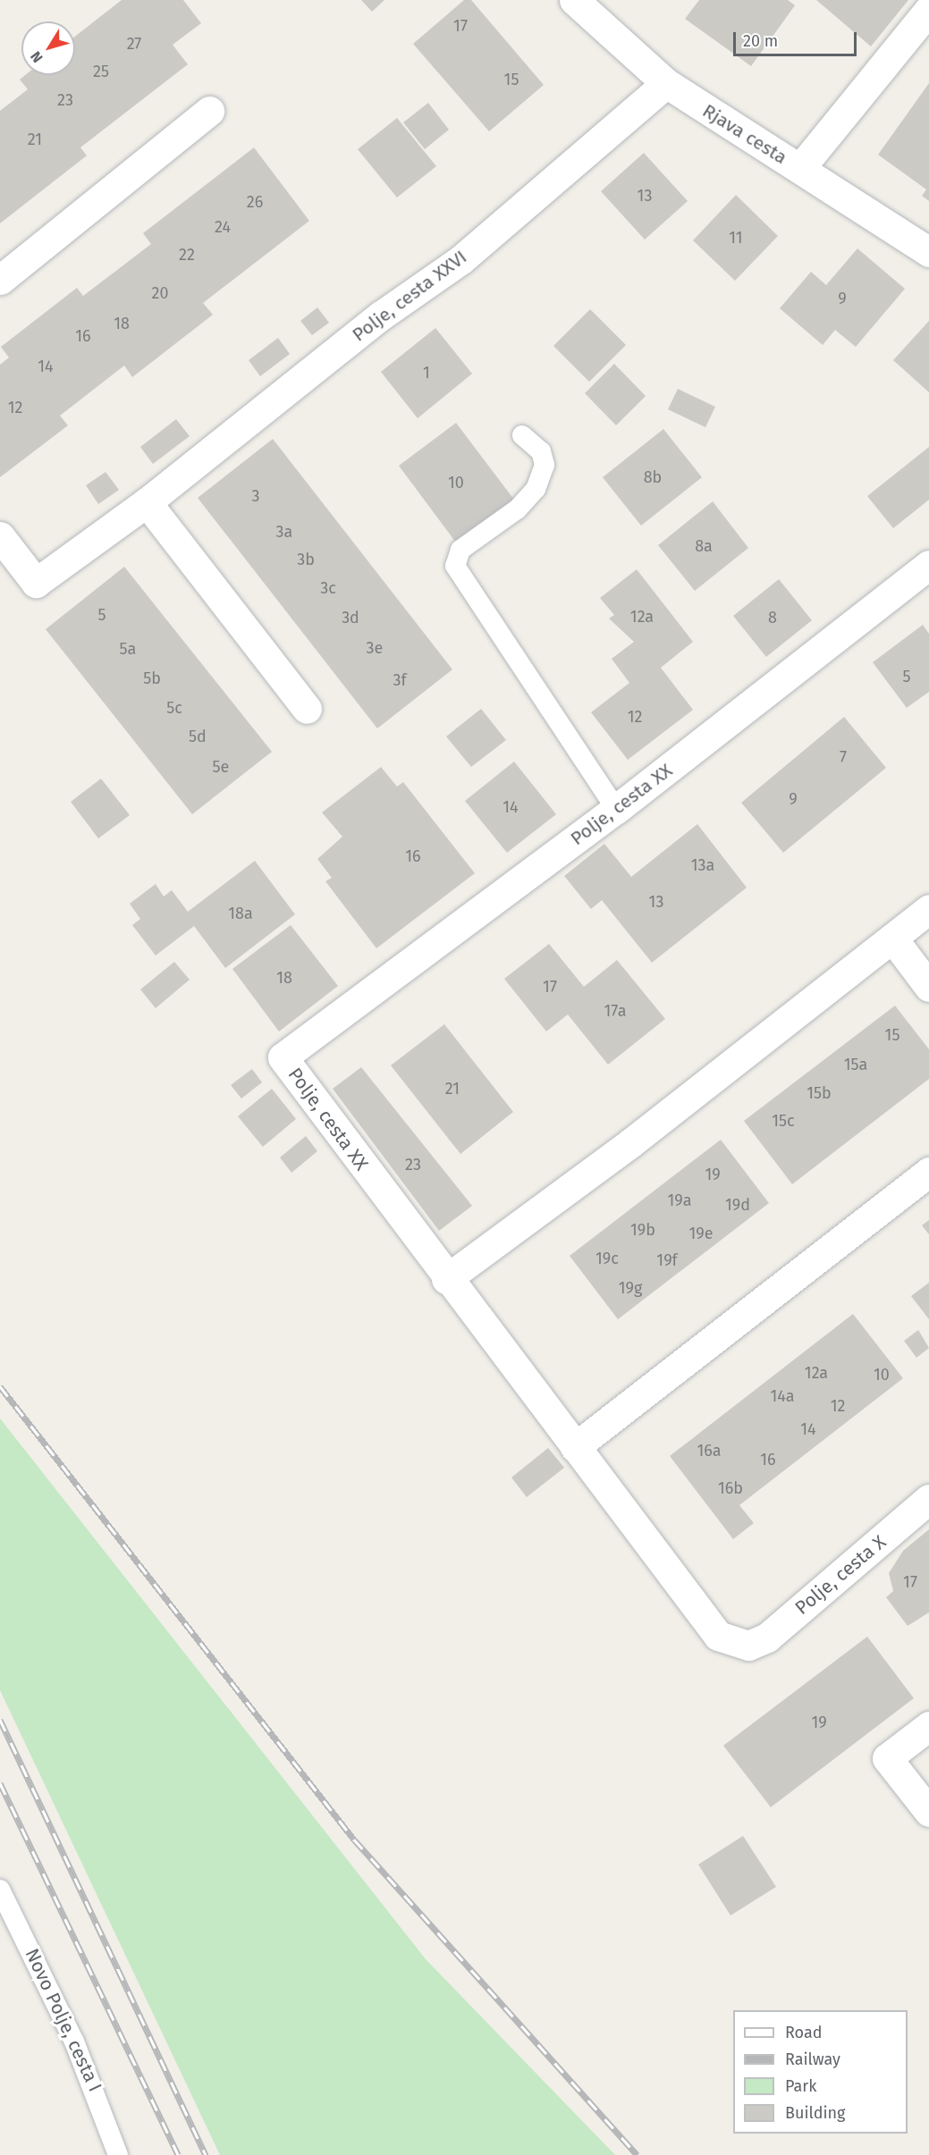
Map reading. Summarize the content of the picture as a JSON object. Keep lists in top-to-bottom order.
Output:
{
  "streets": {
    "street": [
      "Rjava cesta",
      "Polje, cesta XXVI",
      "Polje, cesta XX",
      "Polje, cesta X"
    ],
    "lane": ["Novo Polje, cesta I"]
  },
  "crossings": [
    ["Rjava cesta", "Polje, cesta XXVI"]
  ],
  "house_numbers": [
    "17",
    "27",
    "25",
    "15",
    "23",
    "21",
    "13",
    "26",
    "24",
    "11",
    "22",
    "20",
    "9",
    "18",
    "16",
    "14",
    "1",
    "12",
    "8b",
    "10",
    "3",
    "3a",
    "8a",
    "3b",
    "3c",
    "5",
    "12a",
    "3d",
    "8",
    "3e",
    "5a",
    "5",
    "5b",
    "3f",
    "5c",
    "12",
    "5d",
    "7",
    "5e",
    "9",
    "14",
    "16",
    "13a",
    "13",
    "18a",
    "18",
    "17",
    "17a",
    "15",
    "15a",
    "21",
    "15b",
    "15c",
    "23",
    "19",
    "19a",
    "19d",
    "19b",
    "19e",
    "19c",
    "19f",
    "19g",
    "12a",
    "10",
    "14a",
    "12",
    "14",
    "16a",
    "16",
    "16b",
    "17",
    "19"
  ],
  "legend": [
    "Road",
    "Railway",
    "Park",
    "Building"
  ],
  "scale_bar": "20 m",
  "north": "bottom left"
}
